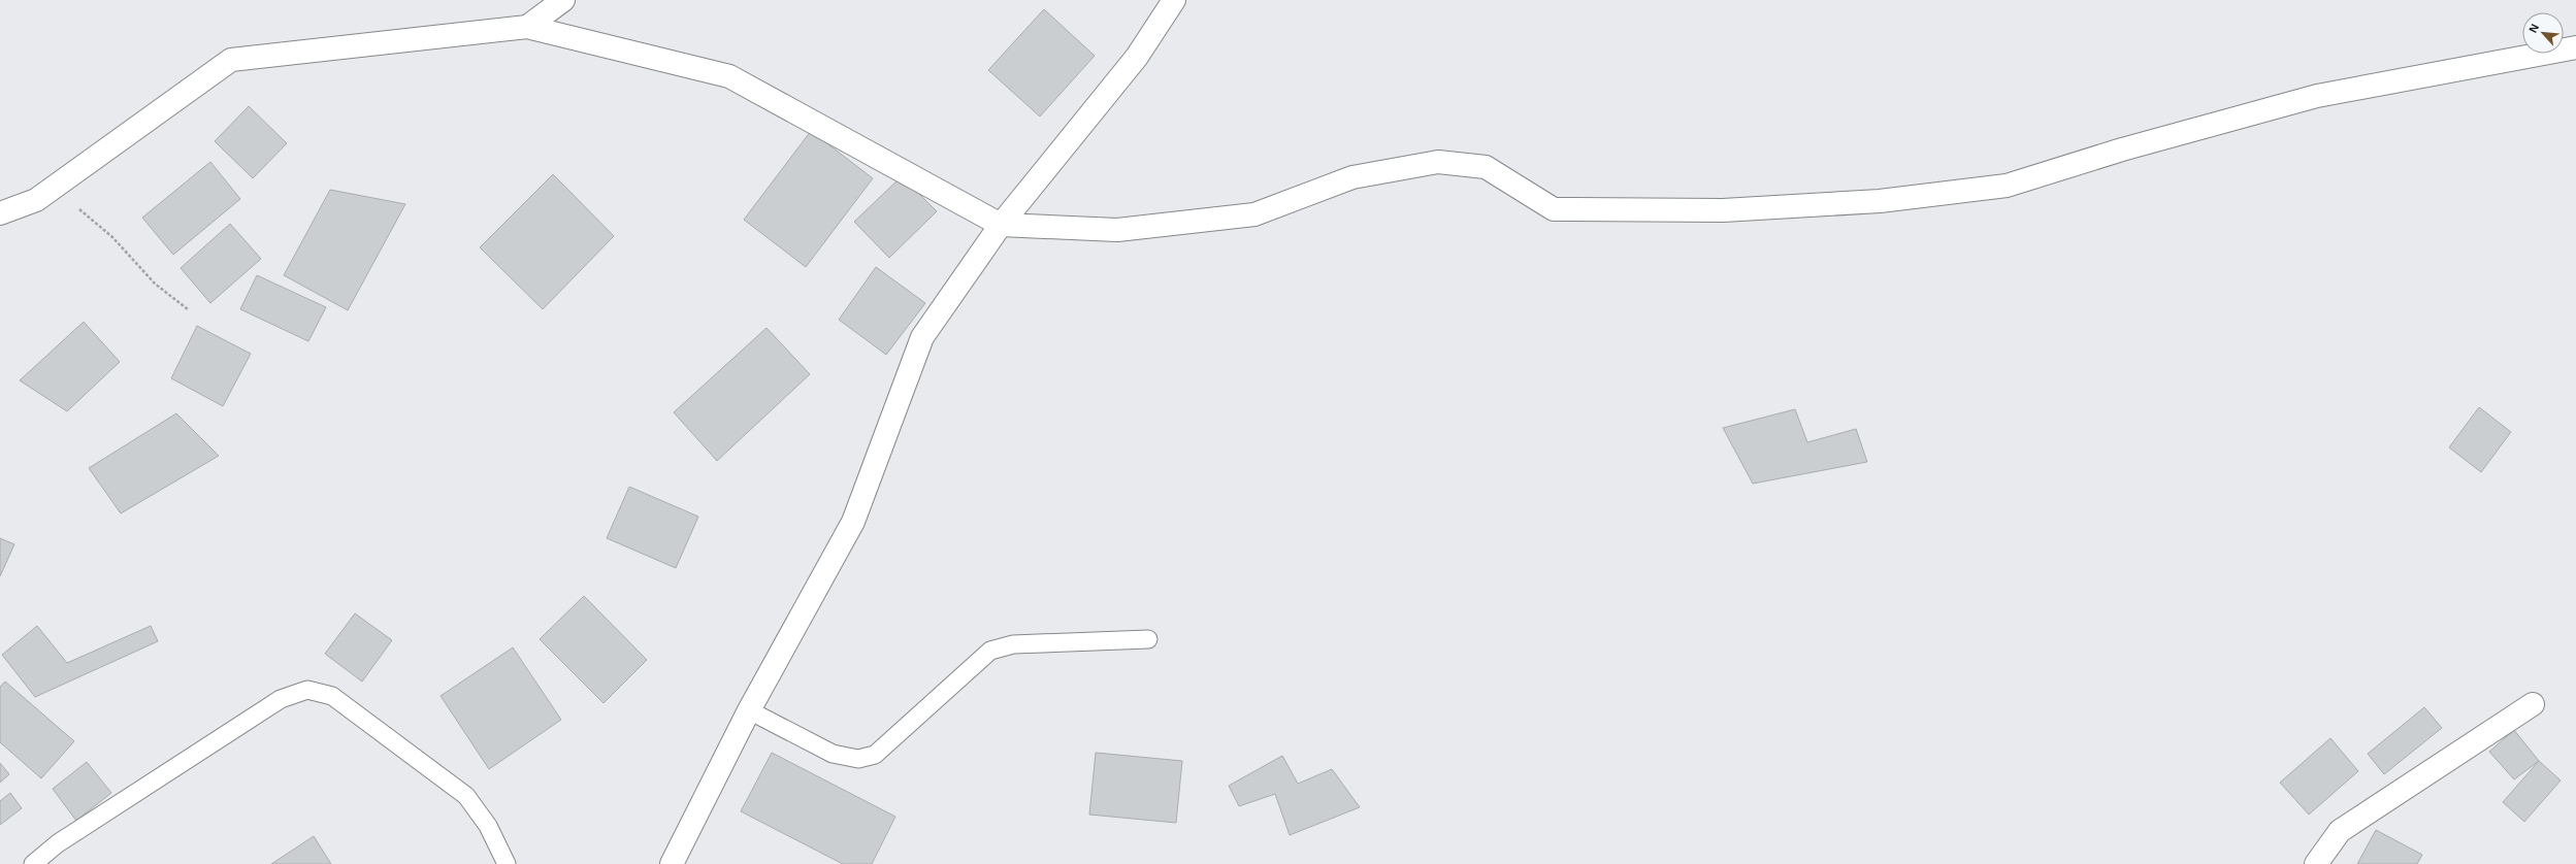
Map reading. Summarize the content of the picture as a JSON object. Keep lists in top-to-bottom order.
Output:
{
  "north": "top left"
}
